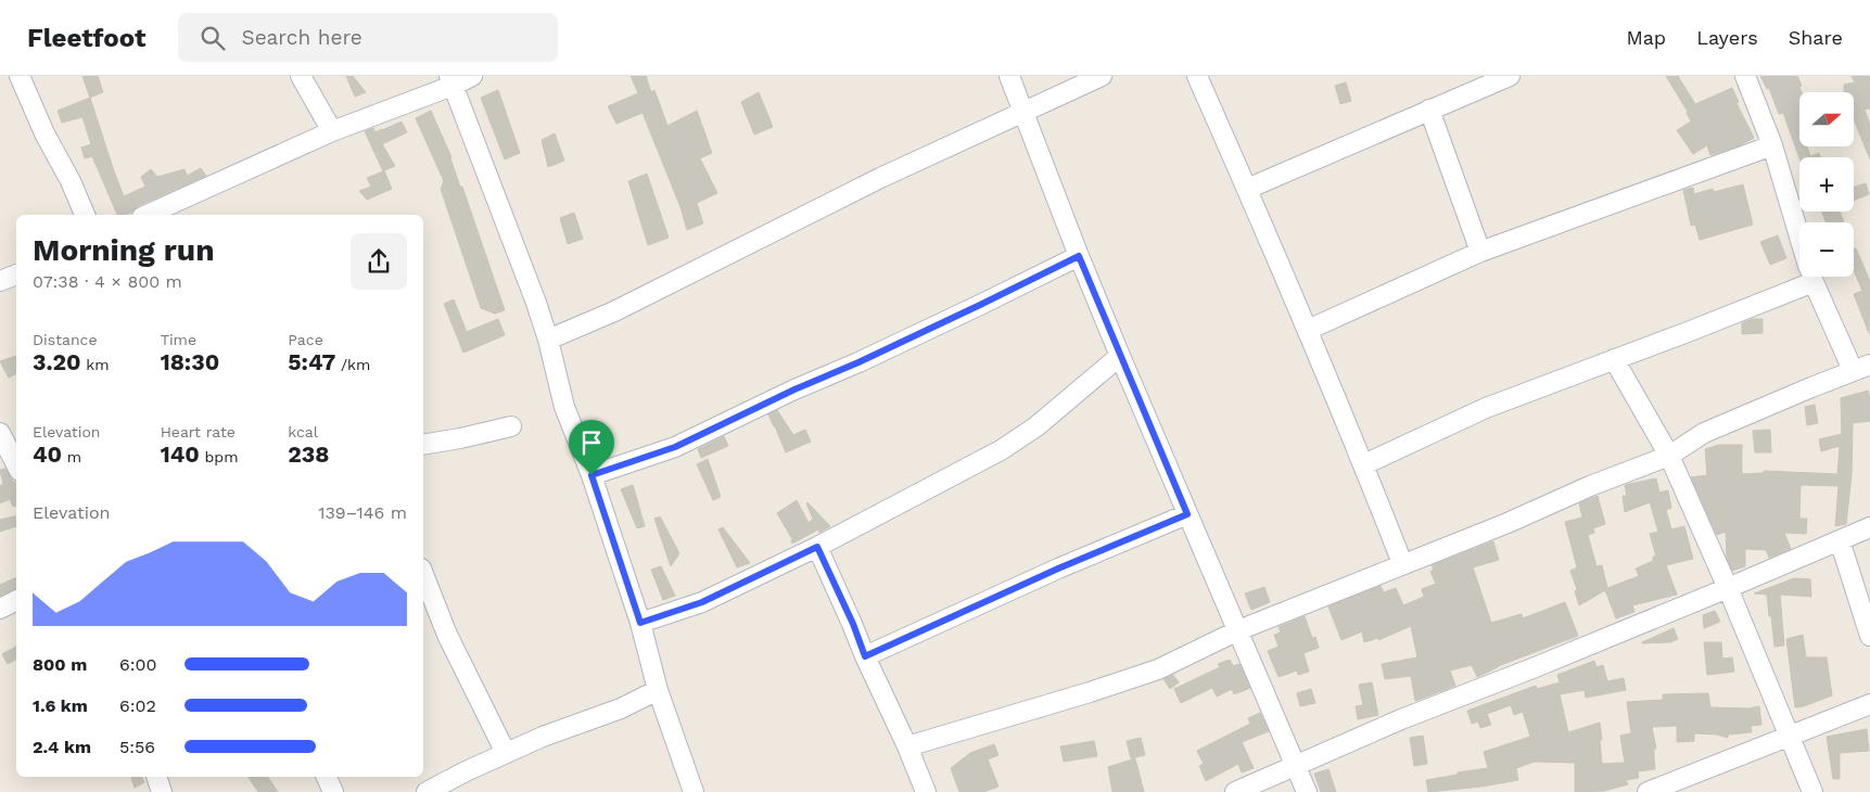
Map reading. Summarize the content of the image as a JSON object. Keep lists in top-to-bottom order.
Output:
{
  "north": "right",
  "page": {
    "header": "Fleetfoot",
    "search": "Search here",
    "nav": ["Map", "Layers", "Share"],
    "map_buttons": ["+", "−"],
    "heading": ["Morning run", "07:38 · 4 × 800 m"],
    "stats": [
      ["Distance", "3.20 km"],
      ["Time", "18:30"],
      ["Pace", "5:47 /km"],
      ["Elevation", "40 m"],
      ["Heart rate", "140 bpm"],
      ["kcal", "238"]
    ],
    "chart": ["Elevation", "139–146 m"],
    "list": [
      {
        "name": "800 m",
        "note": "6:00"
      },
      {
        "name": "1.6 km",
        "note": "6:02"
      },
      {
        "name": "2.4 km",
        "note": "5:56"
      }
    ]
  }
}
